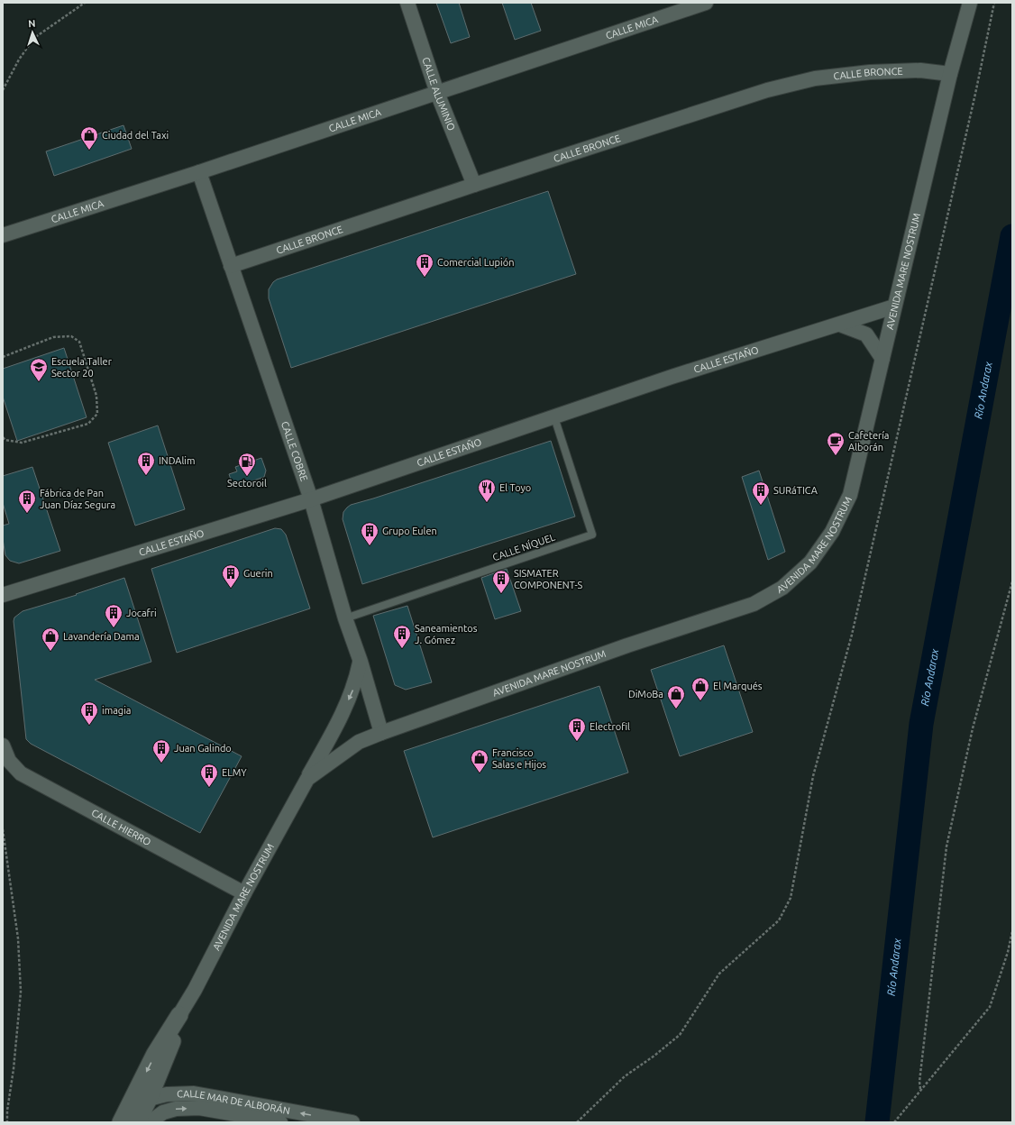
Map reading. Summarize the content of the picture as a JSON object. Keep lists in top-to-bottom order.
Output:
{
  "streets": {
    "street": [
      "CALLE MICA",
      "CALLE BRONCE",
      "CALLE ALUMINIO",
      "AVENIDA MARE NOSTRUM",
      "CALLE ESTAÑO",
      "CALLE COBRE",
      "CALLE HIERRO",
      "CALLE MAR DE ALBORÁN"
    ],
    "lane": ["CALLE NÍQUEL"]
  },
  "crossings": [
    ["CALLE MICA", "CALLE ALUMINIO"],
    ["CALLE MICA", "CALLE COBRE"],
    ["CALLE BRONCE", "CALLE ALUMINIO"],
    ["CALLE BRONCE", "AVENIDA MARE NOSTRUM"],
    ["CALLE BRONCE", "CALLE COBRE"],
    ["AVENIDA MARE NOSTRUM", "CALLE ESTAÑO"],
    ["AVENIDA MARE NOSTRUM", "CALLE COBRE"],
    ["AVENIDA MARE NOSTRUM", "CALLE HIERRO"],
    ["AVENIDA MARE NOSTRUM", "CALLE MAR DE ALBORÁN"],
    ["CALLE ESTAÑO", "CALLE COBRE"],
    ["CALLE ESTAÑO", "CALLE NÍQUEL"],
    ["CALLE COBRE", "CALLE NÍQUEL"]
  ],
  "water": ["Río Andarax"],
  "places": {
    "shop": [
      "Ciudad del Taxi",
      "Lavandería Dama",
      "El Marqués",
      "DiMoBa",
      "Francisco Salas e Hijos"
    ],
    "building": [
      "Comercial Lupión",
      "INDAlim",
      "SURáTICA",
      "Fábrica de Pan Juan Díaz Segura",
      "Grupo Eulen",
      "Guerin",
      "SISMATER COMPONENT-S",
      "Jocafri",
      "Saneamientos J. Gómez",
      "imagia",
      "Electrofil",
      "Juan Galindo",
      "ELMY"
    ],
    "school or university": ["Escuela Taller Sector 20"],
    "cafe": ["Cafetería Alborán"],
    "fuel station": ["Sectoroil"],
    "restaurant": ["El Toyo"]
  },
  "north": "top"
}
